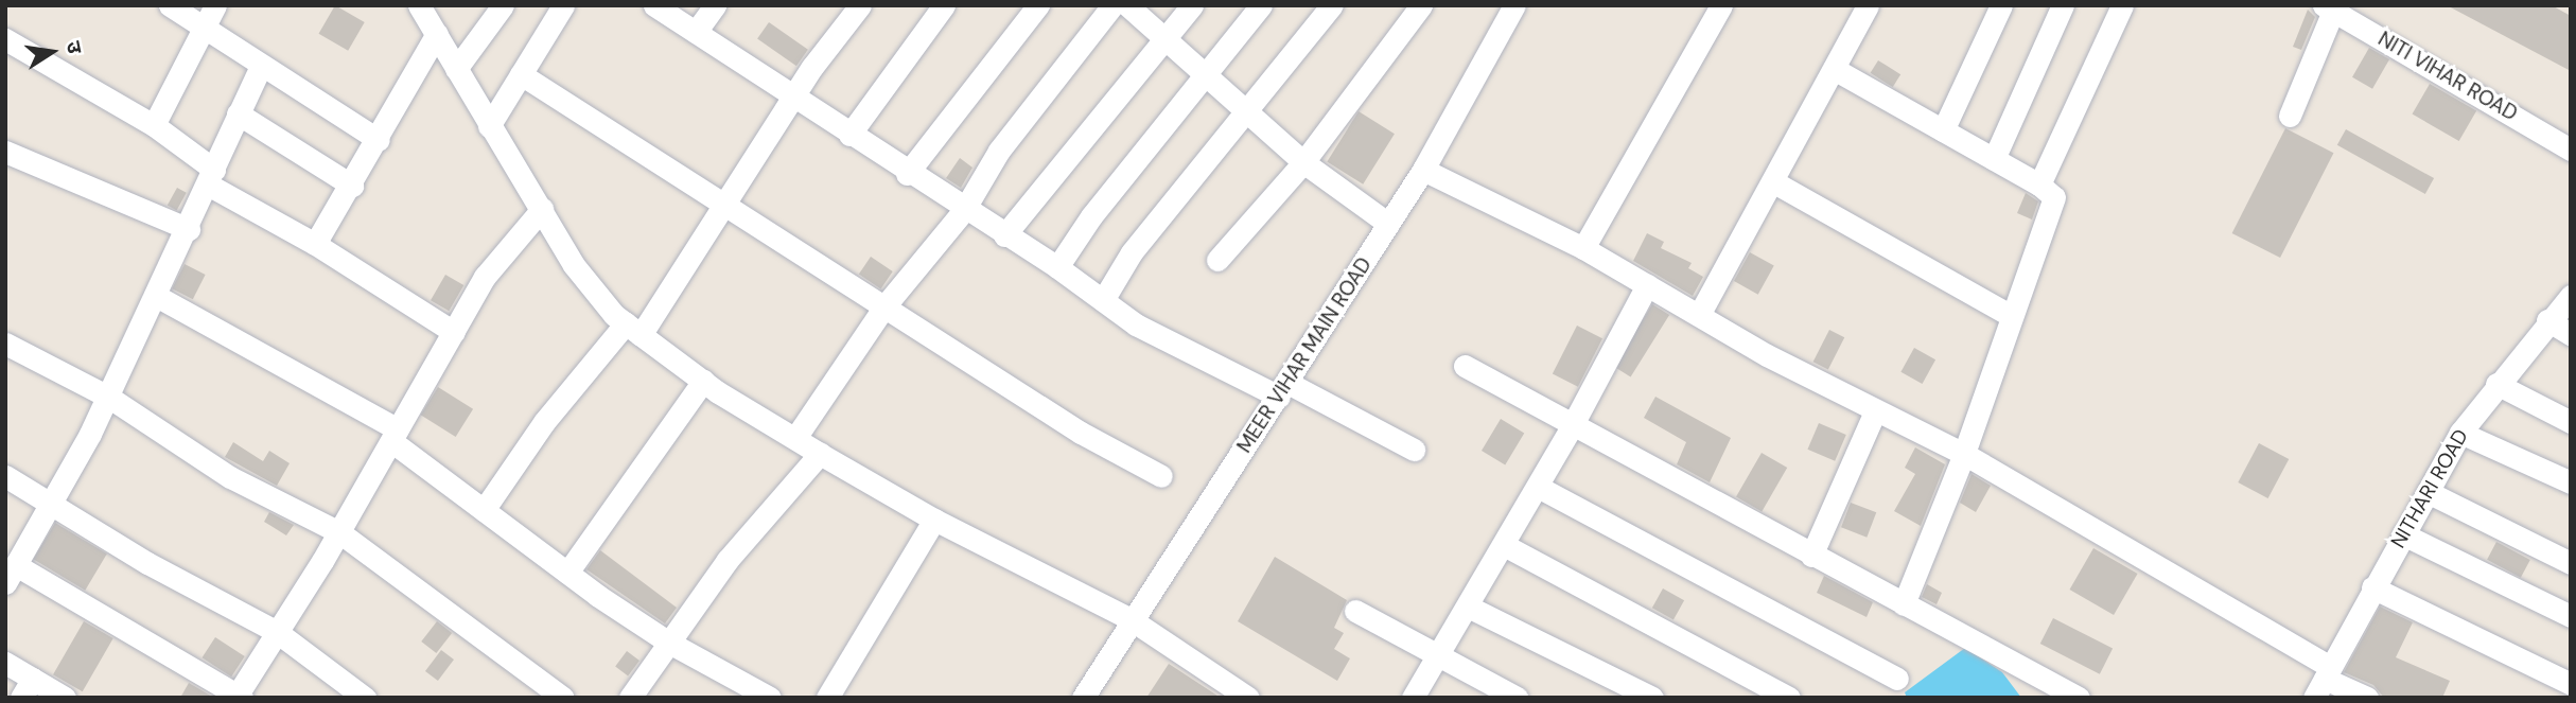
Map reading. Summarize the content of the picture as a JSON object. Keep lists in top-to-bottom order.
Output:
{
  "streets": {
    "street": ["NITI VIHAR ROAD", "MEER VIHAR MAIN ROAD", "NITHARI ROAD"]
  },
  "north": "right"
}
